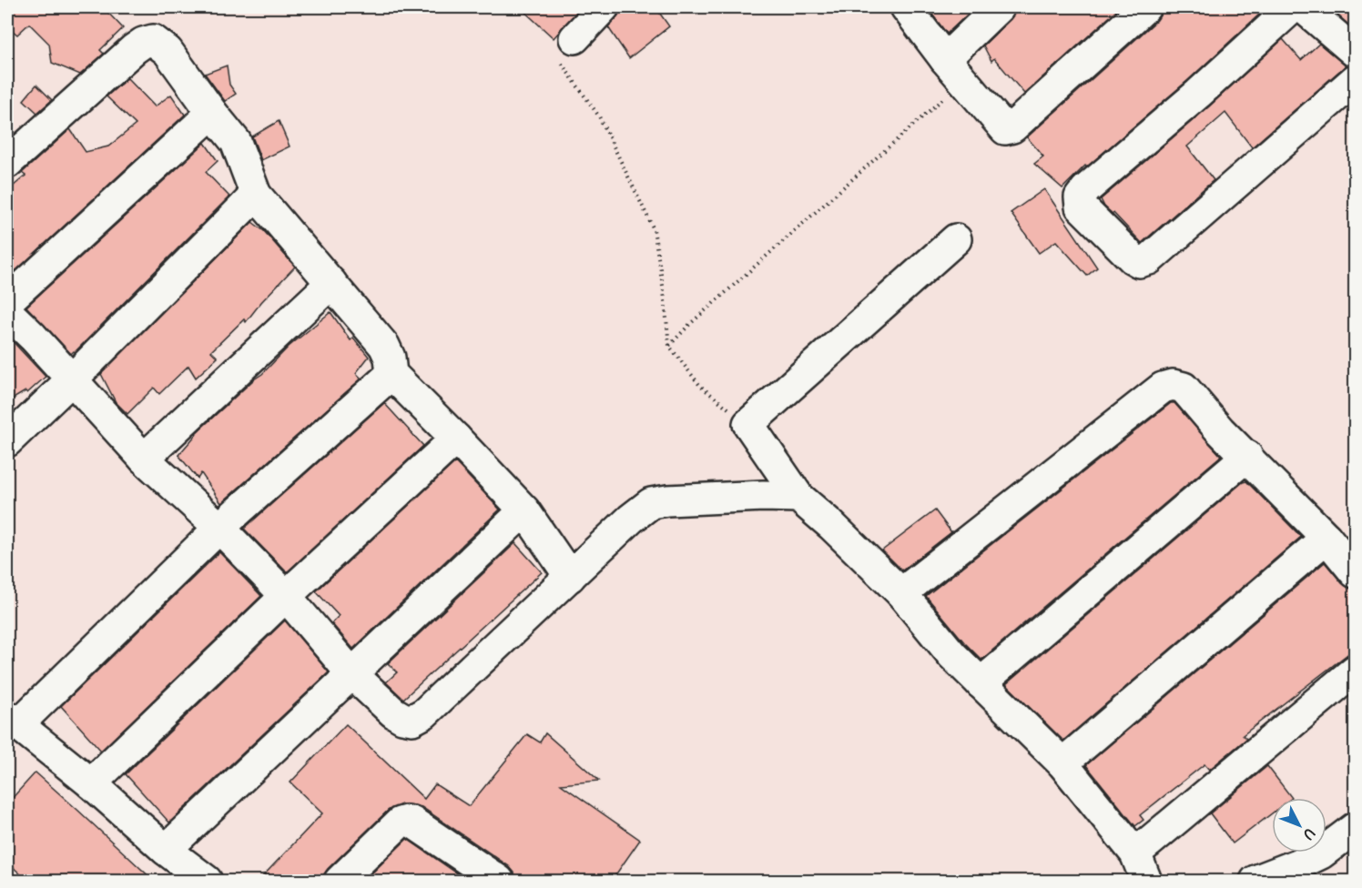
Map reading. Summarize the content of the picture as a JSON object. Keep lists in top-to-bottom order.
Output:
{
  "north": "bottom right"
}
